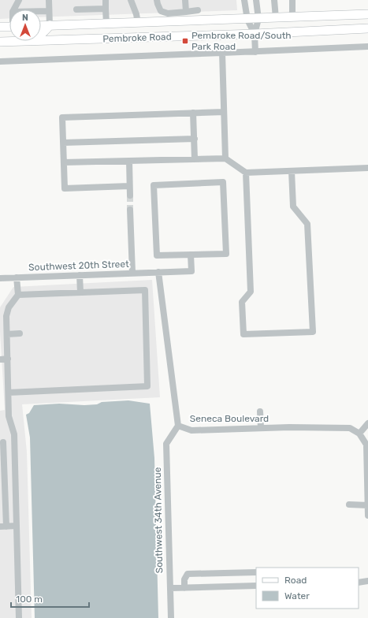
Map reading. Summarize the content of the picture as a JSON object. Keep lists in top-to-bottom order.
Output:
{
  "streets": {
    "main road": ["Pembroke Road"],
    "street": ["Southwest 20th Street", "Seneca Boulevard", "Southwest 34th Avenue"]
  },
  "crossings": [
    ["Southwest 20th Street", "Seneca Boulevard"],
    ["Seneca Boulevard", "Southwest 34th Avenue"]
  ],
  "places": {
    "transit": ["Pembroke Road/South Park Road"]
  },
  "legend": ["Road", "Water"],
  "scale_bar": "100 m",
  "north": "top"
}
